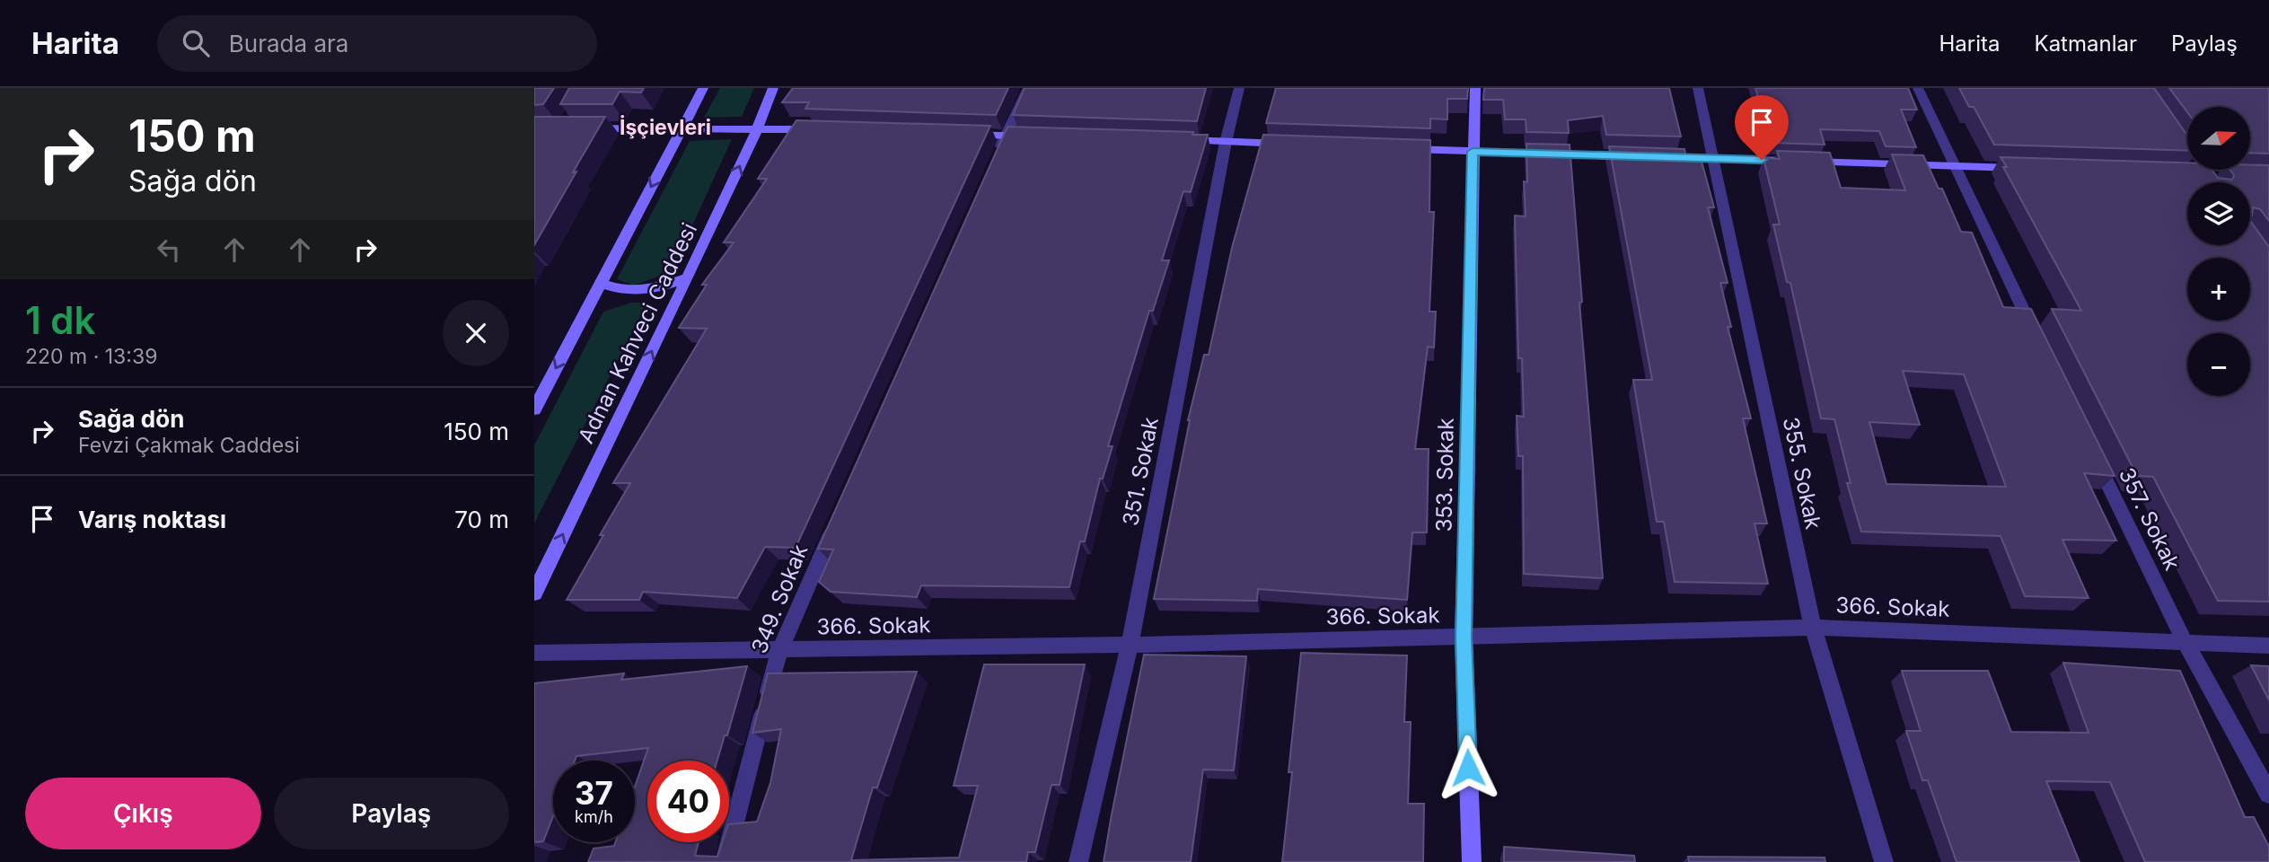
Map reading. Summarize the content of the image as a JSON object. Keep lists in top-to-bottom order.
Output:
{
  "streets": {
    "main road": ["Adnan Kahveci Caddesi", "353. Sokak"],
    "street": [
      "351. Sokak",
      "355. Sokak",
      "357. Sokak",
      "349. Sokak",
      "366. Sokak"
    ]
  },
  "crossings": [
    ["351. Sokak", "366. Sokak"],
    ["355. Sokak", "366. Sokak"],
    ["353. Sokak", "366. Sokak"],
    ["357. Sokak", "366. Sokak"],
    ["349. Sokak", "366. Sokak"]
  ],
  "districts": ["İşçievleri"],
  "north": "right",
  "page": {
    "header": "Harita",
    "search": "Burada ara",
    "nav": ["Harita", "Katmanlar", "Paylaş"],
    "turn": ["150 m", "Sağa dön"],
    "map_buttons": ["+", "−"],
    "heading": ["1 dk", "220 m · 13:39"],
    "list": [
      {
        "name": "Sağa dön",
        "note": "Fevzi Çakmak Caddesi",
        "value": "150 m"
      },
      {
        "name": "Varış noktası",
        "value": "70 m"
      }
    ],
    "speed": "37 km/h",
    "limit": "40",
    "buttons": ["Çıkış", "Paylaş"]
  }
}
